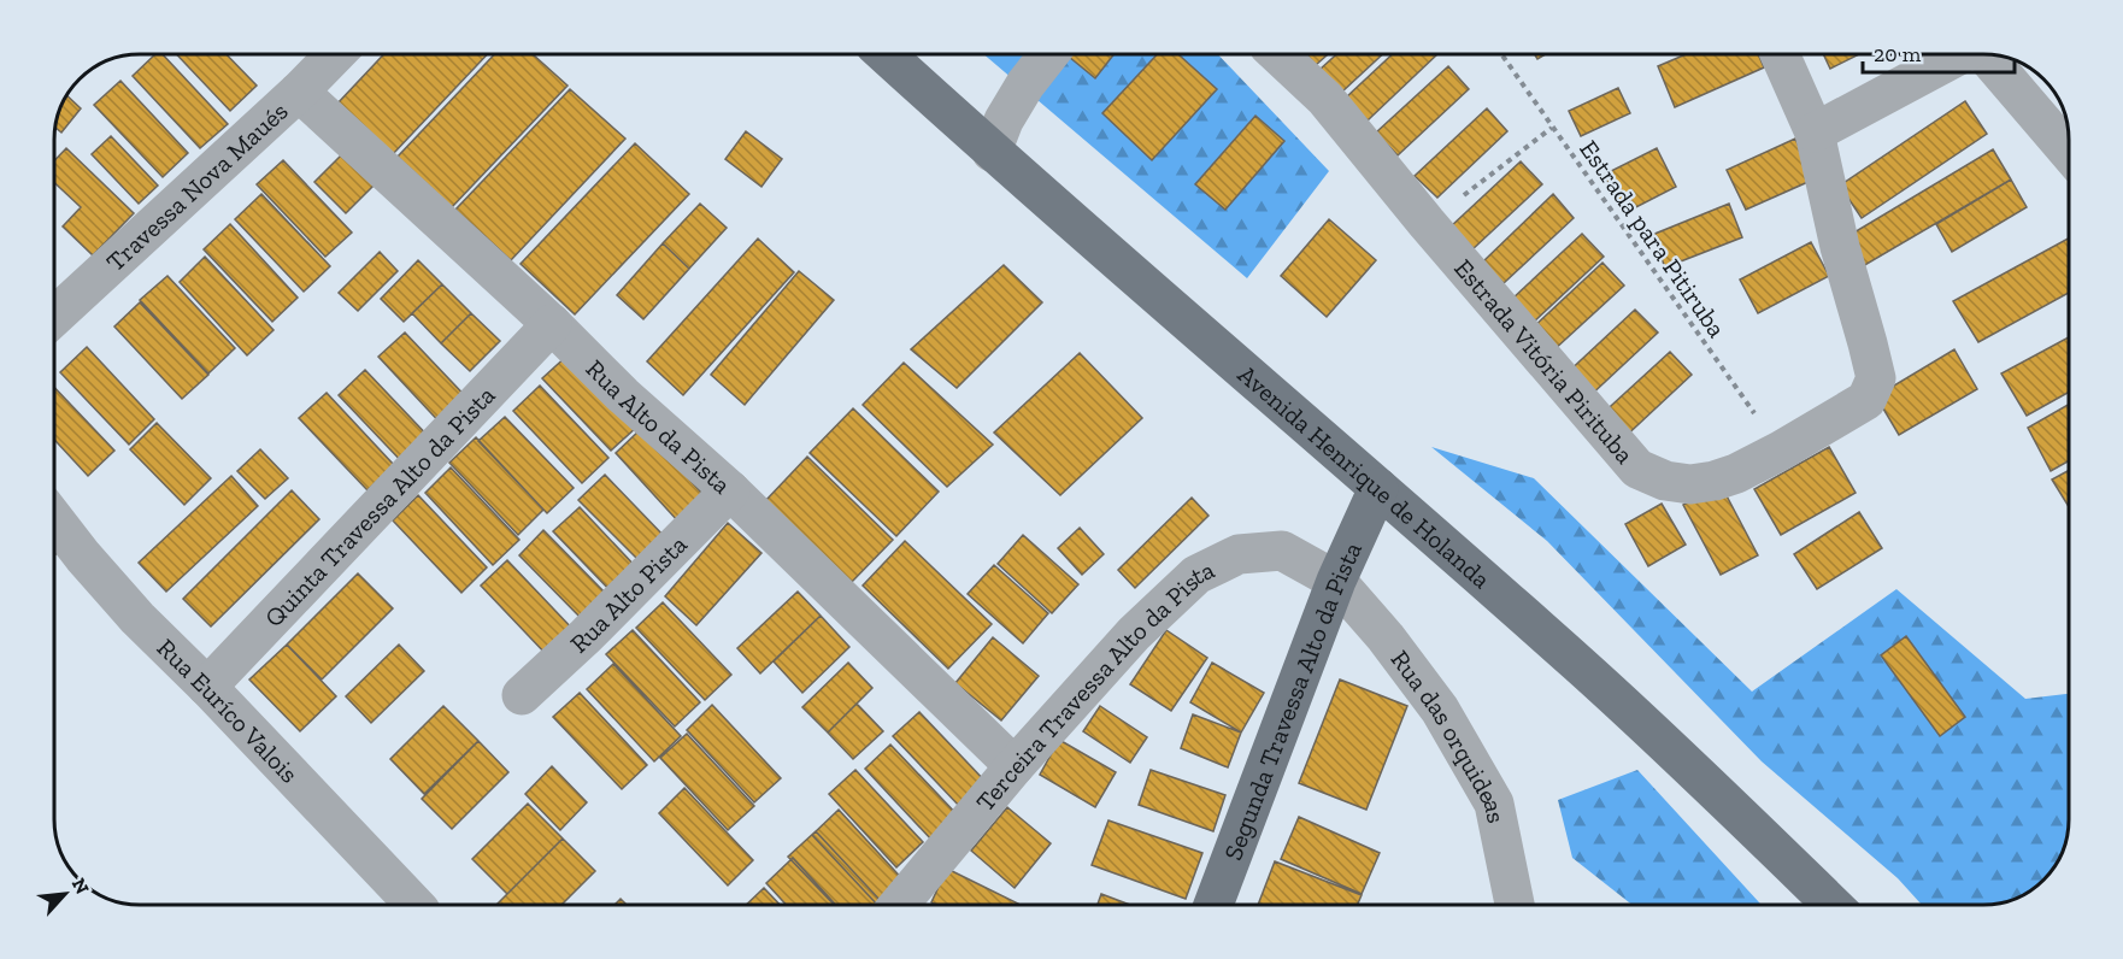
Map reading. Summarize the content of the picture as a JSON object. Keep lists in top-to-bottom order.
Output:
{
  "streets": {
    "main road": ["Avenida Henrique de Holanda", "Segunda Travessa Alto da Pista"],
    "street": [
      "Travessa Nova Maués",
      "Estrada Vitória Pirituba",
      "Rua Alto da Pista",
      "Quinta Travessa Alto da Pista",
      "Rua Alto Pista",
      "Terceira Travessa Alto da Pista",
      "Rua Euríco Valois",
      "Rua das orquideas"
    ],
    "path": ["Estrada para Pitiruba"]
  },
  "crossings": [
    ["Travessa Nova Maués", "Rua Alto da Pista"],
    ["Estrada para Pitiruba", "Estrada Vitória Pirituba"],
    ["Rua Alto da Pista", "Quinta Travessa Alto da Pista"],
    ["Rua Alto da Pista", "Rua Alto Pista"],
    ["Rua Alto da Pista", "Terceira Travessa Alto da Pista"],
    ["Avenida Henrique de Holanda", "Segunda Travessa Alto da Pista"],
    ["Quinta Travessa Alto da Pista", "Rua Euríco Valois"],
    ["Terceira Travessa Alto da Pista", "Segunda Travessa Alto da Pista"],
    ["Terceira Travessa Alto da Pista", "Rua das orquideas"],
    ["Segunda Travessa Alto da Pista", "Rua das orquideas"]
  ],
  "scale_bar": "20 m",
  "north": "top right"
}
